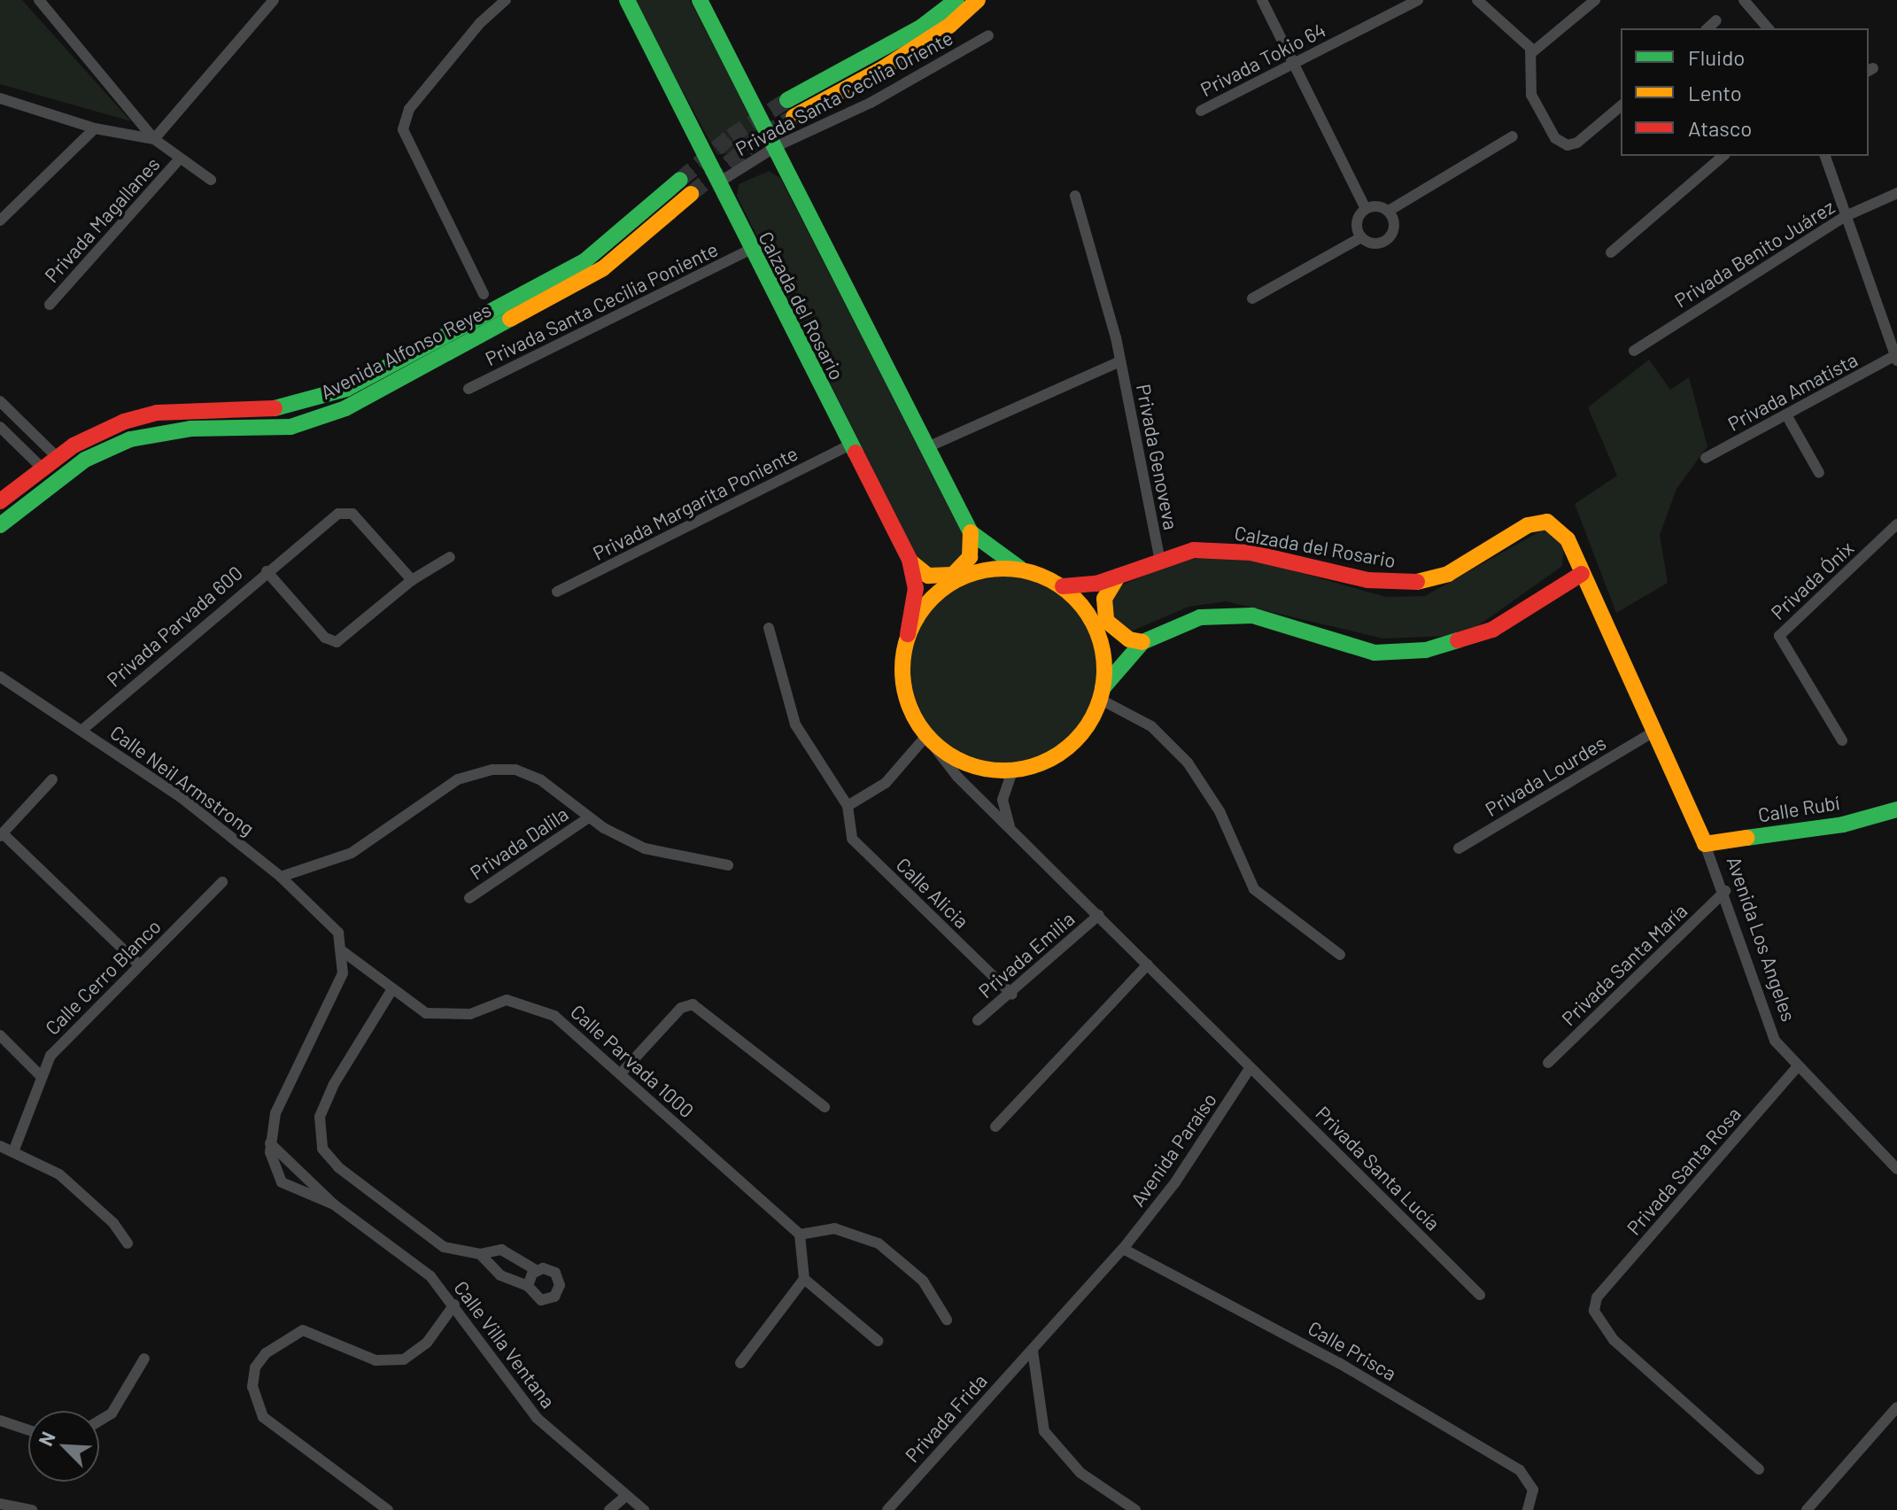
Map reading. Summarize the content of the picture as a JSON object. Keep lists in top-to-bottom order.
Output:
{
  "streets": {
    "street": [
      "Privada Tokio 64",
      "Privada Santa Cecilia Oriente",
      "Privada Magallanes",
      "Privada Benito Juárez",
      "Privada Santa Cecilia Poniente",
      "Calzada del Rosario",
      "Avenida Alfonso Reyes",
      "Privada Amatista",
      "Privada Genoveva",
      "Privada Margarita Poniente",
      "Privada Ónix",
      "Privada Parvada 600",
      "Privada Lourdes",
      "Calle Neil Armstrong",
      "Calle Rubí",
      "Privada Dalila",
      "Calle Alicia",
      "Avenida Los Angeles",
      "Privada Emilia",
      "Privada Santa María",
      "Calle Cerro Blanco",
      "Calle Parvada 1000",
      "Avenida Paraíso",
      "Privada Santa Lucía",
      "Privada Santa Rosa",
      "Calle Villa Ventana",
      "Calle Prisca",
      "Privada Frida"
    ]
  },
  "crossings": [
    ["Privada Santa Cecilia Oriente", "Calzada del Rosario"],
    ["Privada Santa Cecilia Poniente", "Calzada del Rosario"],
    ["Calzada del Rosario", "Privada Genoveva"],
    ["Calzada del Rosario", "Privada Margarita Poniente"],
    ["Calzada del Rosario", "Avenida Los Angeles"],
    ["Privada Parvada 600", "Calle Neil Armstrong"],
    ["Privada Lourdes", "Avenida Los Angeles"],
    ["Calle Neil Armstrong", "Calle Parvada 1000"],
    ["Calle Neil Armstrong", "Calle Villa Ventana"],
    ["Calle Rubí", "Avenida Los Angeles"],
    ["Calle Alicia", "Privada Emilia"],
    ["Avenida Los Angeles", "Privada Santa María"],
    ["Avenida Los Angeles", "Privada Santa Rosa"],
    ["Calle Parvada 1000", "Calle Villa Ventana"],
    ["Avenida Paraíso", "Privada Santa Lucía"],
    ["Avenida Paraíso", "Calle Prisca"],
    ["Avenida Paraíso", "Privada Frida"]
  ],
  "legend": ["Fluido", "Lento", "Atasco"],
  "north": "top left"
}
